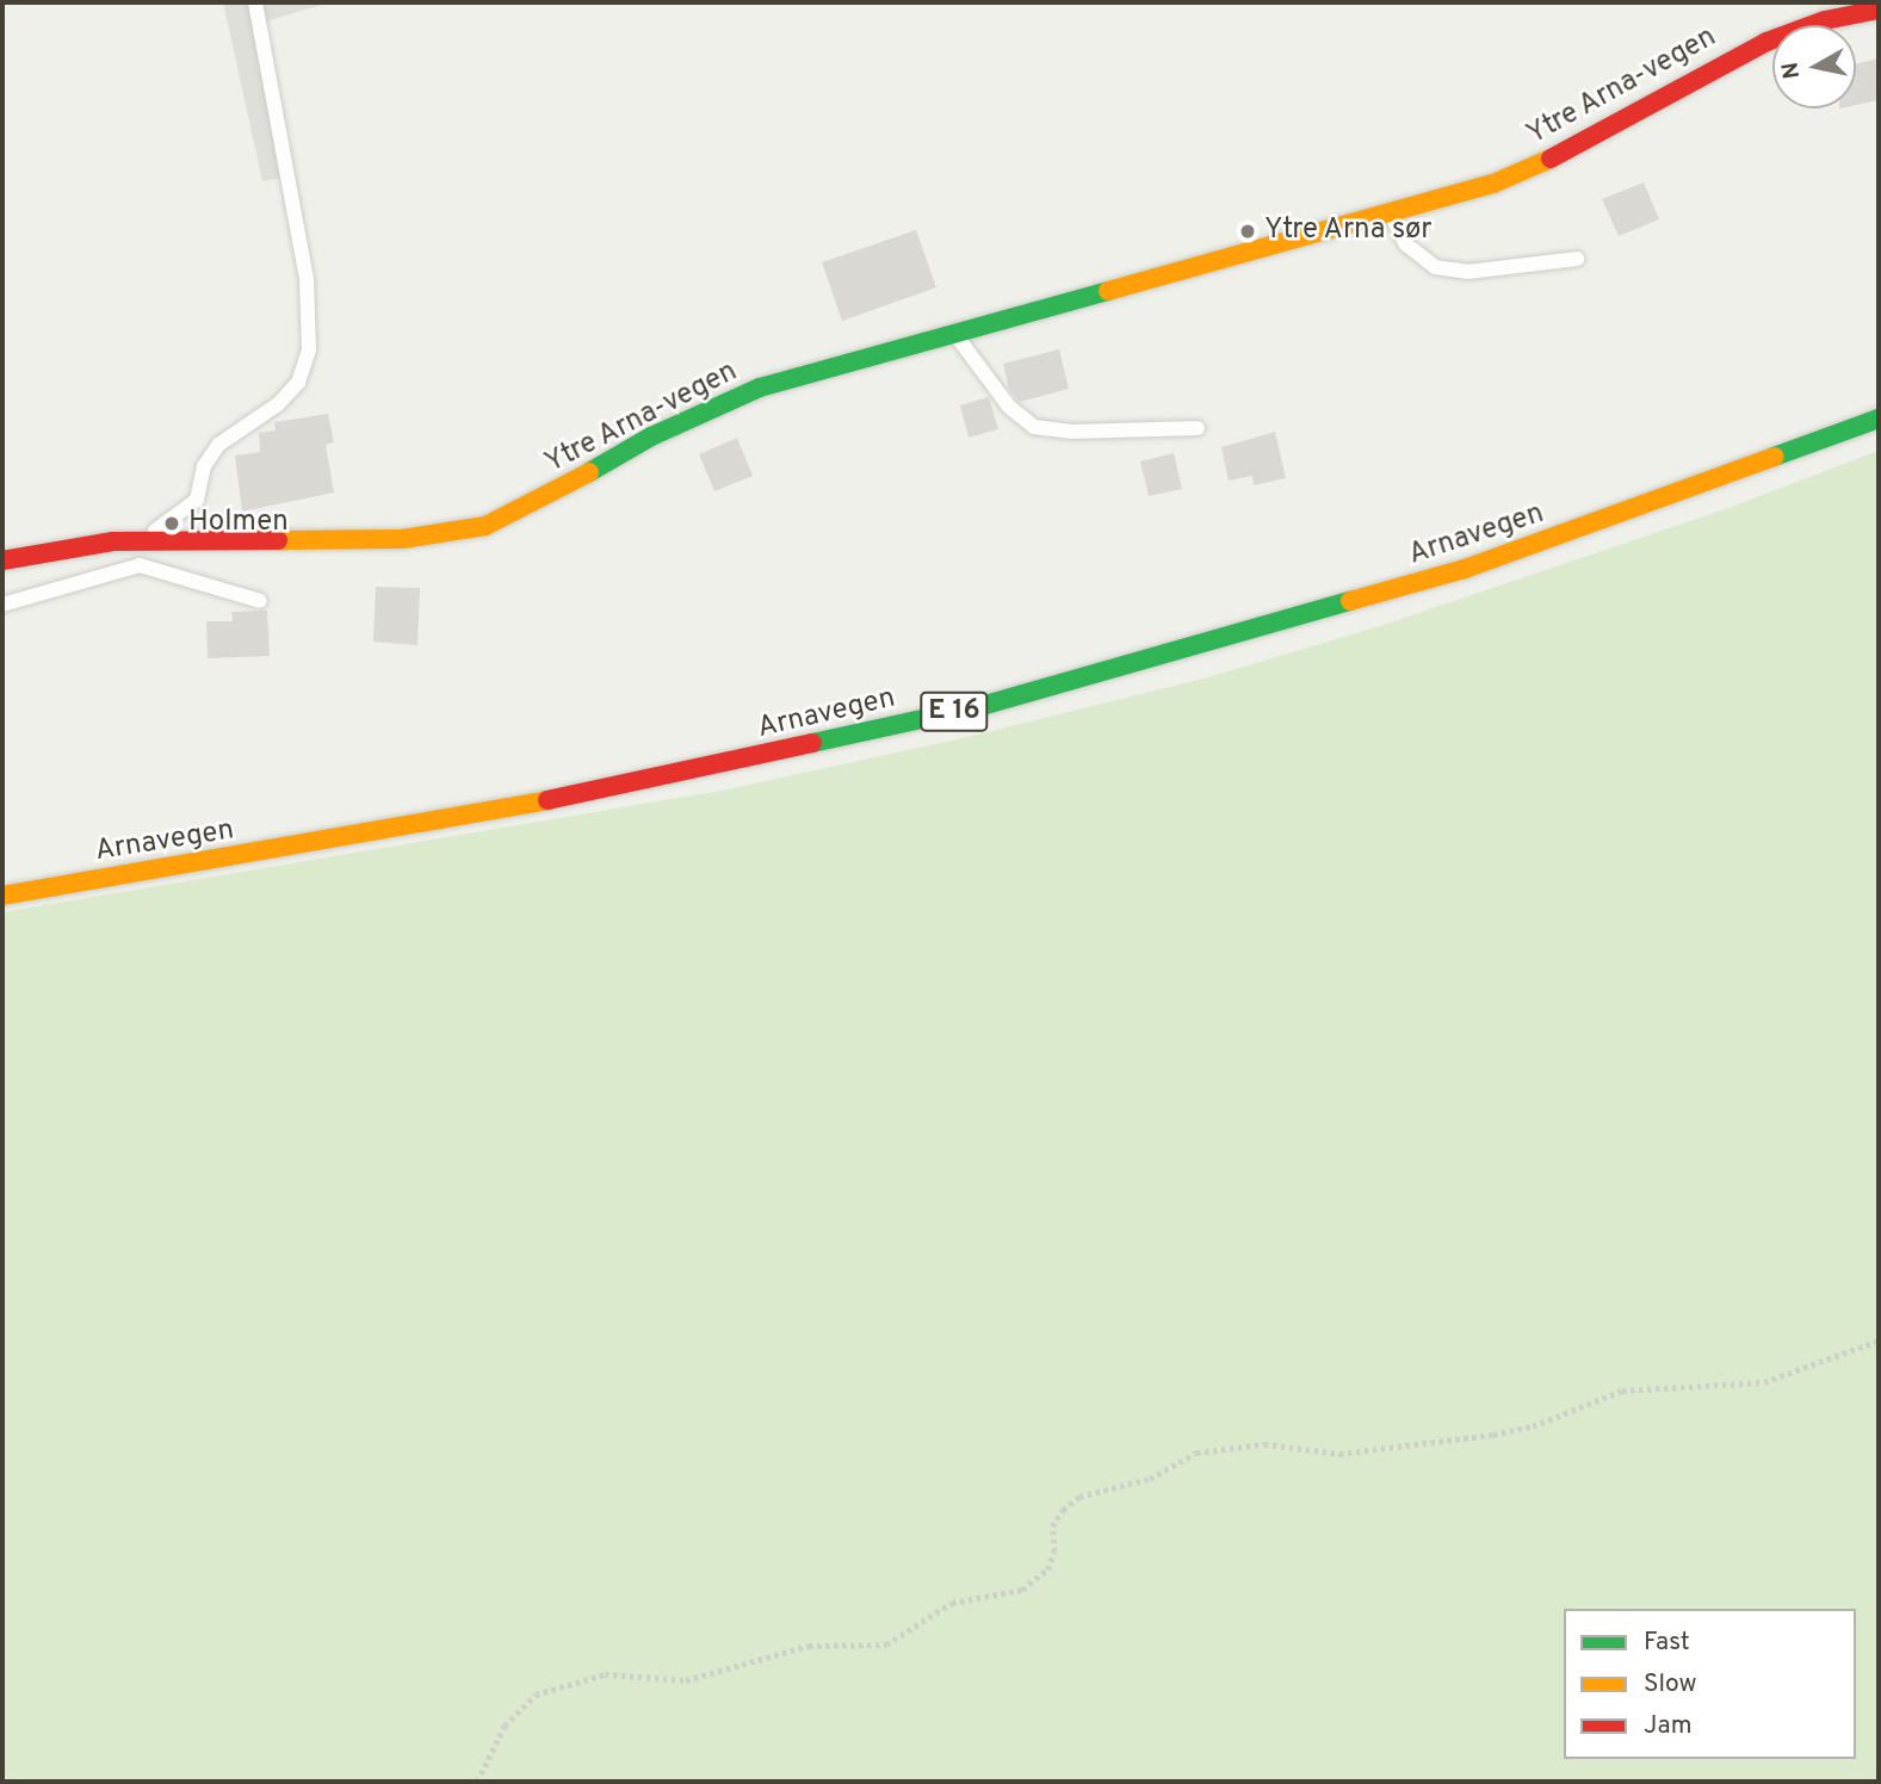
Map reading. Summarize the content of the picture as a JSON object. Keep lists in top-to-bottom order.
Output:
{
  "streets": {
    "main road": ["Ytre Arna-vegen", "Arnavegen", "E 16"]
  },
  "places": ["Ytre Arna sør", "Holmen"],
  "legend": ["Fast", "Slow", "Jam"],
  "north": "left"
}
